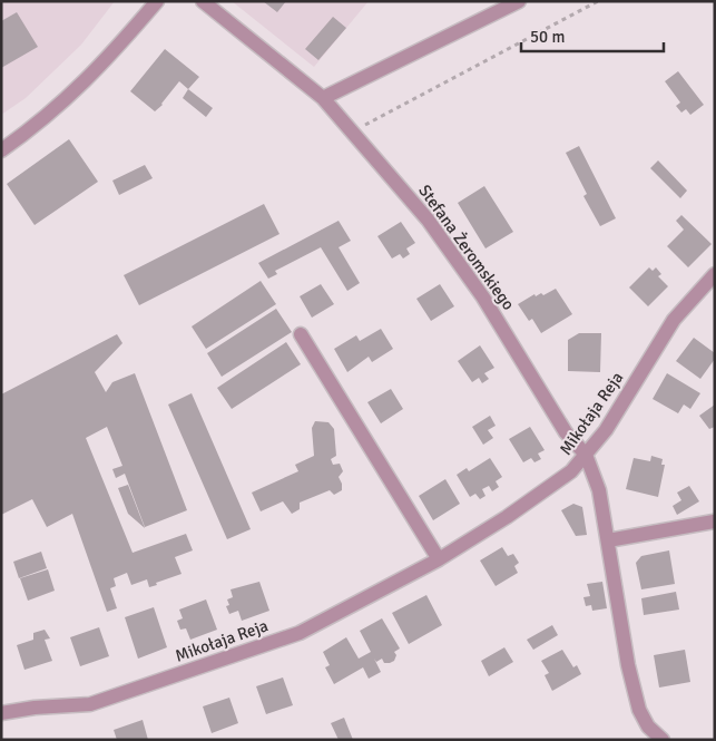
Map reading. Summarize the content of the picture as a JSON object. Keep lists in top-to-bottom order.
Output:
{
  "streets": {
    "street": ["Stefana Żeromskiego", "Mikołaja Reja"]
  },
  "crossings": [
    ["Stefana Żeromskiego", "Mikołaja Reja"]
  ],
  "scale_bar": "50 m"
}
